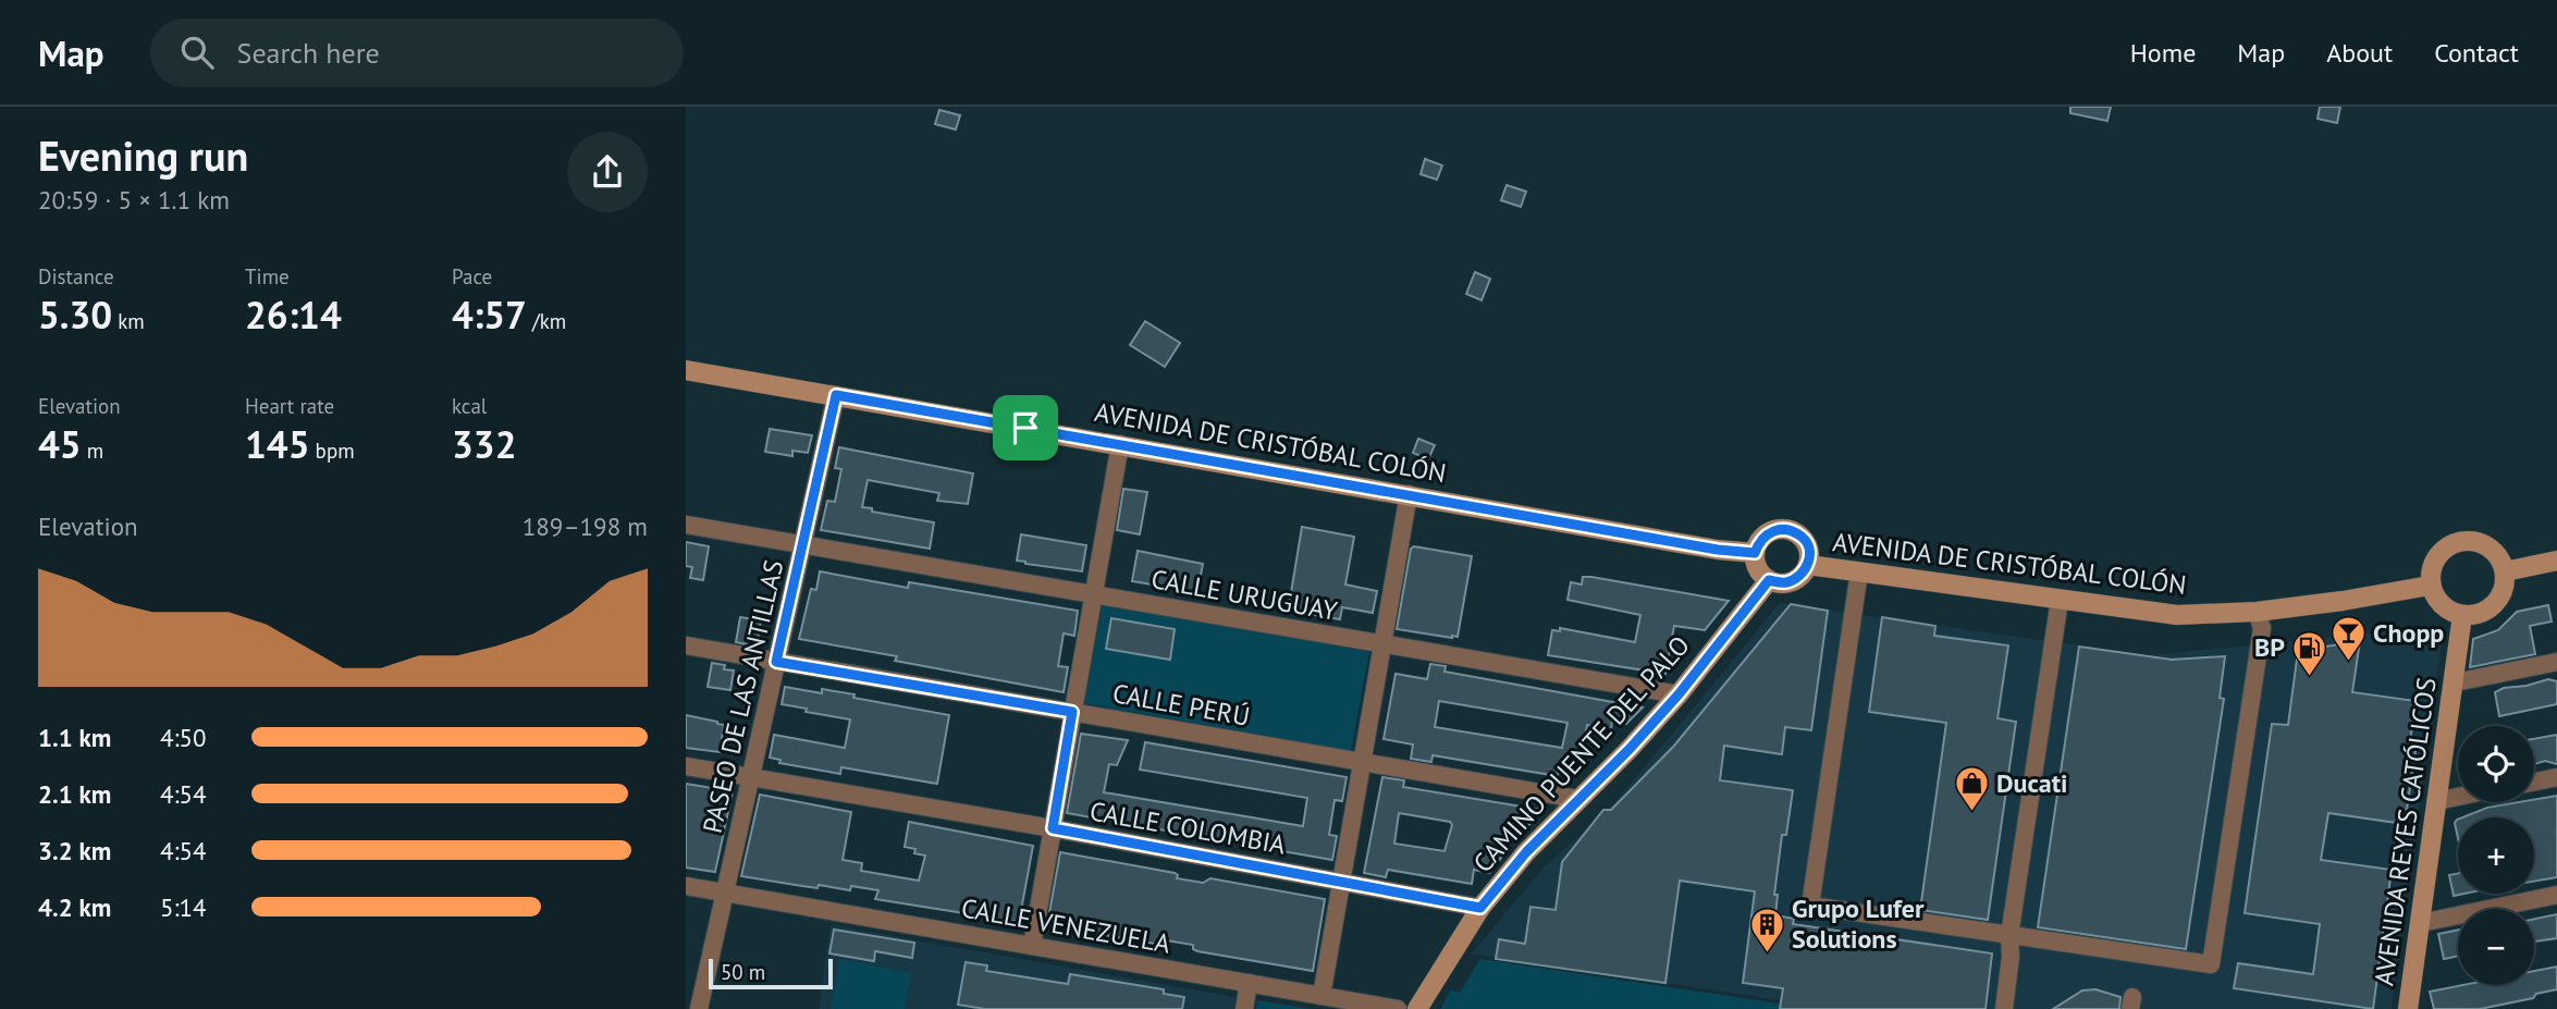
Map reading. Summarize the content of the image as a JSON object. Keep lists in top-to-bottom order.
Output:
{
  "streets": {
    "main road": ["AVENIDA DE CRISTÓBAL COLÓN", "CAMINO PUENTE DEL PALO", "AVENIDA REYES CATÓLICOS"],
    "street": [
      "CALLE URUGUAY",
      "PASEO DE LAS ANTILLAS",
      "CALLE PERÚ",
      "CALLE COLOMBIA",
      "CALLE VENEZUELA"
    ]
  },
  "crossings": [
    ["AVENIDA DE CRISTÓBAL COLÓN", "PASEO DE LAS ANTILLAS"],
    ["AVENIDA DE CRISTÓBAL COLÓN", "CAMINO PUENTE DEL PALO"],
    ["AVENIDA DE CRISTÓBAL COLÓN", "AVENIDA REYES CATÓLICOS"],
    ["CALLE URUGUAY", "PASEO DE LAS ANTILLAS"],
    ["CALLE URUGUAY", "CAMINO PUENTE DEL PALO"],
    ["PASEO DE LAS ANTILLAS", "CALLE PERÚ"],
    ["PASEO DE LAS ANTILLAS", "CALLE COLOMBIA"],
    ["PASEO DE LAS ANTILLAS", "CALLE VENEZUELA"],
    ["CALLE PERÚ", "CAMINO PUENTE DEL PALO"],
    ["CAMINO PUENTE DEL PALO", "CALLE COLOMBIA"]
  ],
  "places": {
    "bar": ["Chopp"],
    "fuel station": ["BP"],
    "shop": ["Ducati"],
    "building": ["Grupo Lufer Solutions"]
  },
  "scale_bar": "50 m",
  "page": {
    "header": "Map",
    "search": "Search here",
    "nav": [
      "Home",
      "Map",
      "About",
      "Contact"
    ],
    "heading": ["Evening run", "20:59 · 5 × 1.1 km"],
    "stats": [
      ["Distance", "5.30 km"],
      ["Time", "26:14"],
      ["Pace", "4:57 /km"],
      ["Elevation", "45 m"],
      ["Heart rate", "145 bpm"],
      ["kcal", "332"]
    ],
    "chart": ["Elevation", "189–198 m"],
    "list": [
      {
        "name": "1.1 km",
        "note": "4:50"
      },
      {
        "name": "2.1 km",
        "note": "4:54"
      },
      {
        "name": "3.2 km",
        "note": "4:54"
      },
      {
        "name": "4.2 km",
        "note": "5:14"
      }
    ],
    "map_buttons": ["+", "−"],
    "scale": "50 m"
  }
}
